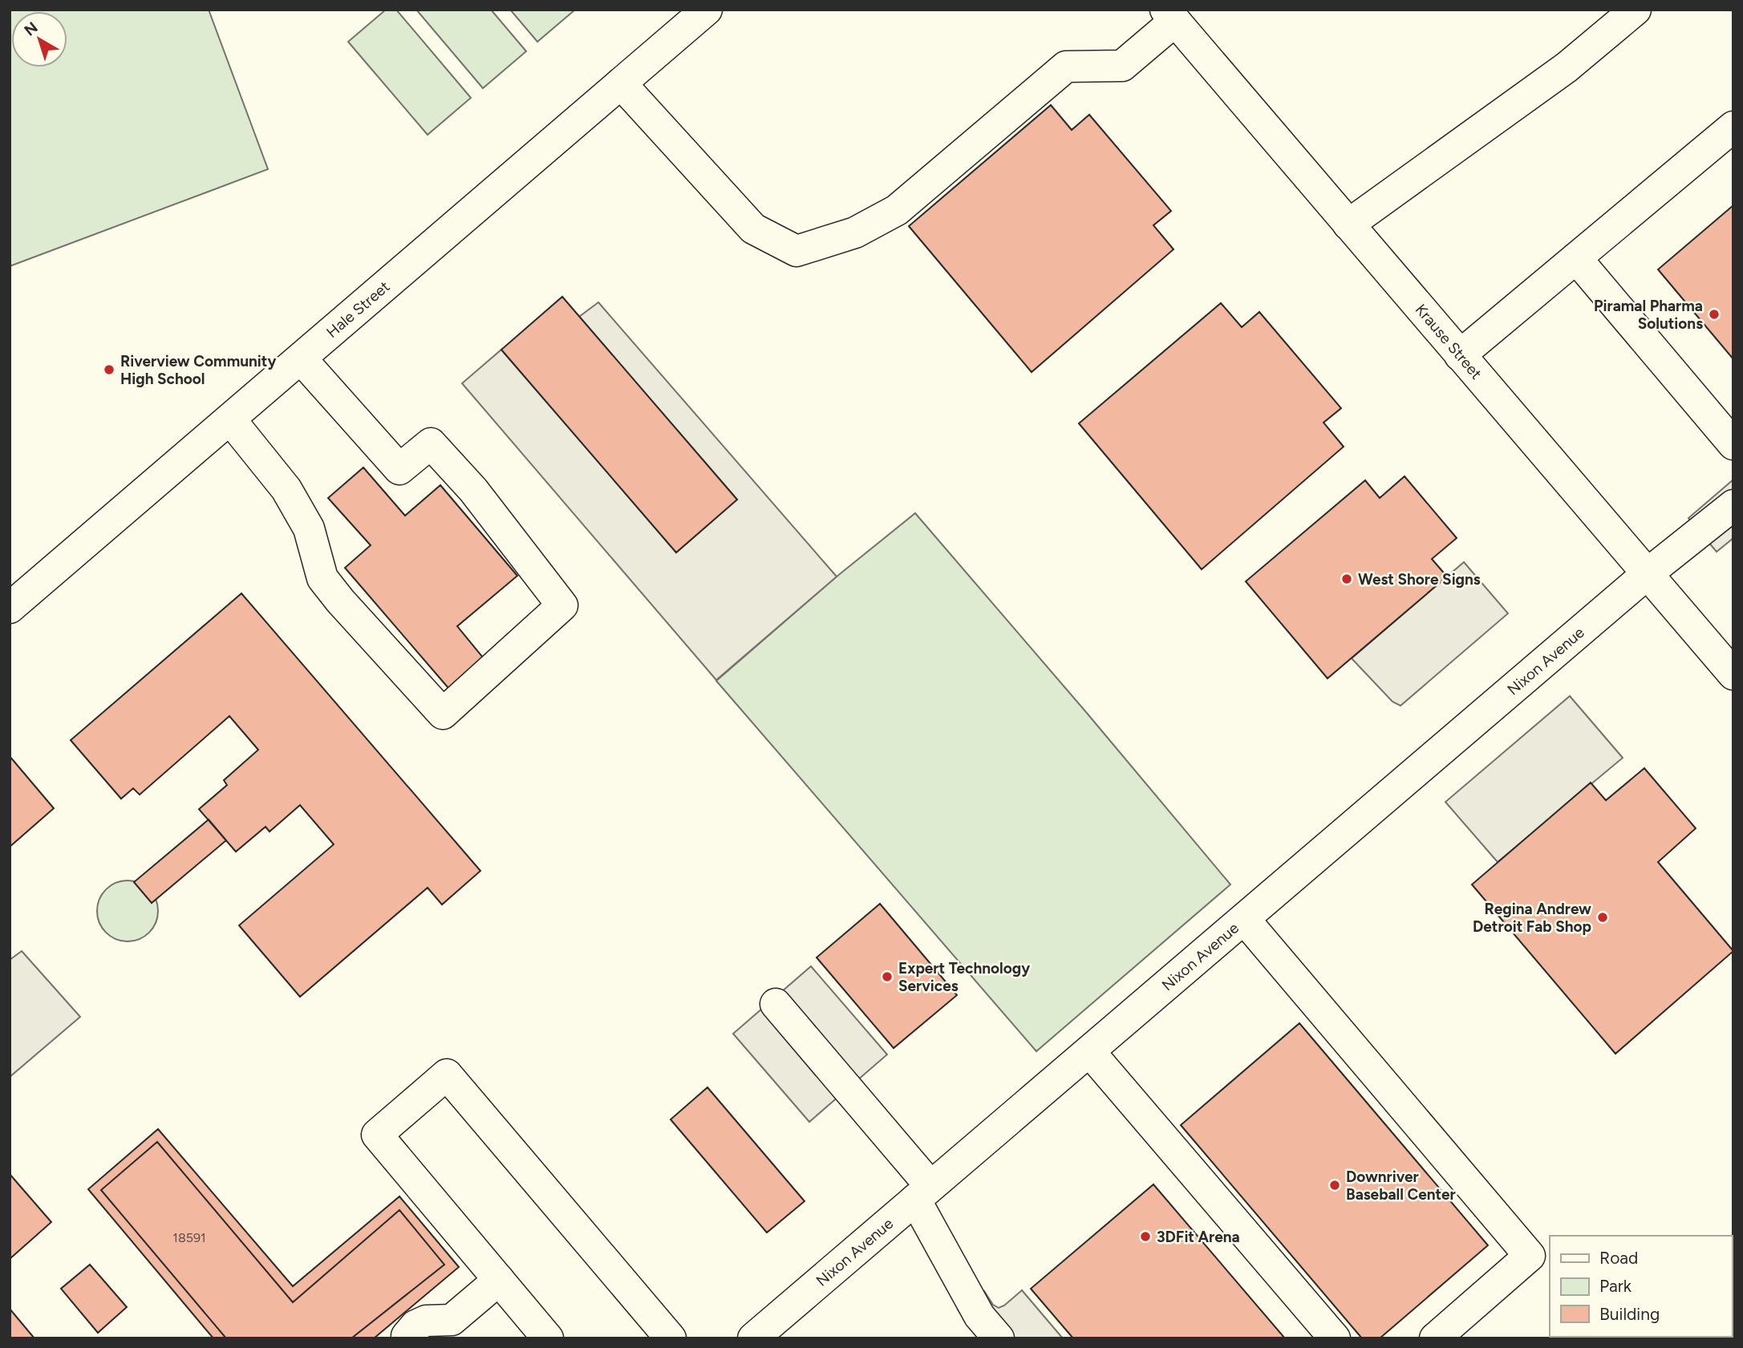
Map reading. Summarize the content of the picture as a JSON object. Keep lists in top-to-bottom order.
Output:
{
  "streets": {
    "street": ["Hale Street", "Krause Street", "Nixon Avenue"]
  },
  "crossings": [
    ["Krause Street", "Nixon Avenue"]
  ],
  "places": [
    "Piramal Pharma Solutions",
    "Riverview Community High School",
    "West Shore Signs",
    "Regina Andrew Detroit Fab Shop",
    "Expert Technology Services",
    "Downriver Baseball Center",
    "3DFit Arena"
  ],
  "house_numbers": ["18591"],
  "legend": ["Road", "Park", "Building"],
  "north": "top left"
}
